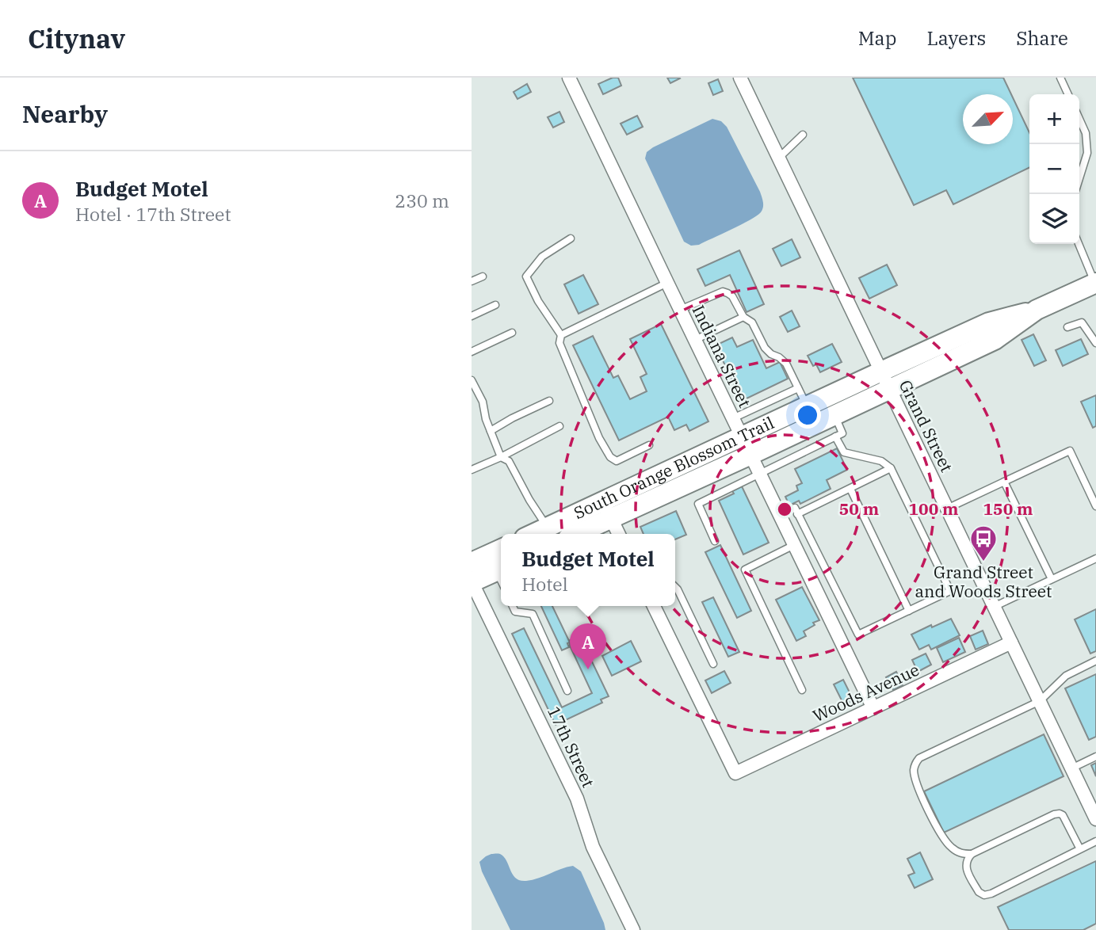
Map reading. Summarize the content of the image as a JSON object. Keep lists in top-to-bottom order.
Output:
{
  "streets": {
    "main road": ["South Orange Blossom Trail"],
    "street": [
      "Indiana Street",
      "Grand Street",
      "Woods Avenue",
      "17th Street"
    ]
  },
  "crossings": [
    ["Indiana Street", "South Orange Blossom Trail"],
    ["Indiana Street", "Woods Avenue"],
    ["Grand Street", "South Orange Blossom Trail"],
    ["Grand Street", "Woods Avenue"]
  ],
  "places": {
    "bus stop": ["Grand Street and Woods Street"]
  },
  "north": "top right",
  "page": {
    "header": "Citynav",
    "nav": ["Map", "Layers", "Share"],
    "heading": "Nearby",
    "map_buttons": ["+", "−"],
    "list": [
      {
        "mark": "A",
        "name": "Budget Motel",
        "note": "Hotel · 17th Street",
        "value": "230 m"
      }
    ],
    "popup": ["Budget Motel", "Hotel"],
    "pins": "A"
  },
  "rings": ["50 m", "100 m", "150 m"]
}
